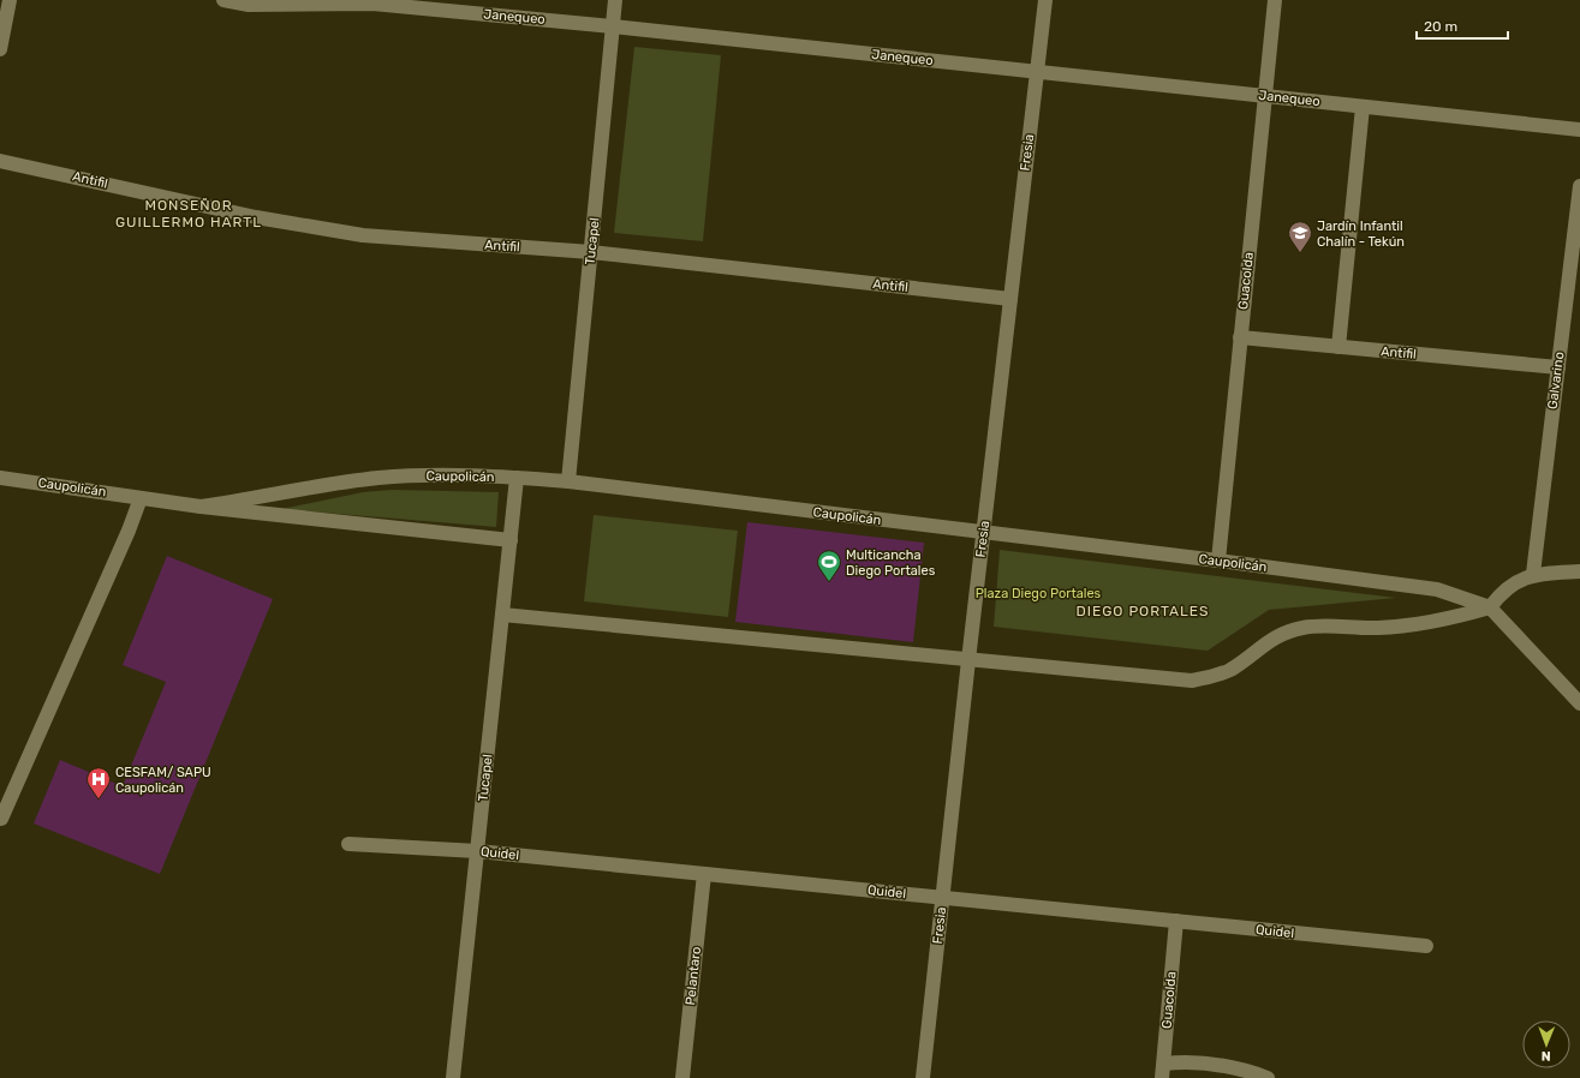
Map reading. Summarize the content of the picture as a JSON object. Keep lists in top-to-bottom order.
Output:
{
  "streets": {
    "street": [
      "Janequeo",
      "Fresia",
      "Antifil",
      "Tucapel",
      "Guacolda",
      "Galvarino",
      "Caupolicán",
      "Quidel",
      "Pelantaro"
    ]
  },
  "crossings": [
    ["Janequeo", "Fresia"],
    ["Janequeo", "Tucapel"],
    ["Janequeo", "Guacolda"],
    ["Fresia", "Antifil"],
    ["Fresia", "Caupolicán"],
    ["Fresia", "Quidel"],
    ["Antifil", "Tucapel"],
    ["Antifil", "Guacolda"],
    ["Antifil", "Galvarino"],
    ["Tucapel", "Caupolicán"],
    ["Tucapel", "Quidel"],
    ["Guacolda", "Caupolicán"],
    ["Guacolda", "Quidel"],
    ["Quidel", "Pelantaro"]
  ],
  "districts": ["MONSEÑOR GUILLERMO HARTL", "DIEGO PORTALES"],
  "parks": ["Plaza Diego Portales"],
  "places": {
    "school or university": ["Jardín Infantil Chalín - Tekún"],
    "sports": ["Multicancha Diego Portales"],
    "hospital": ["CESFAM/ SAPU Caupolicán"]
  },
  "scale_bar": "20 m",
  "north": "bottom"
}
